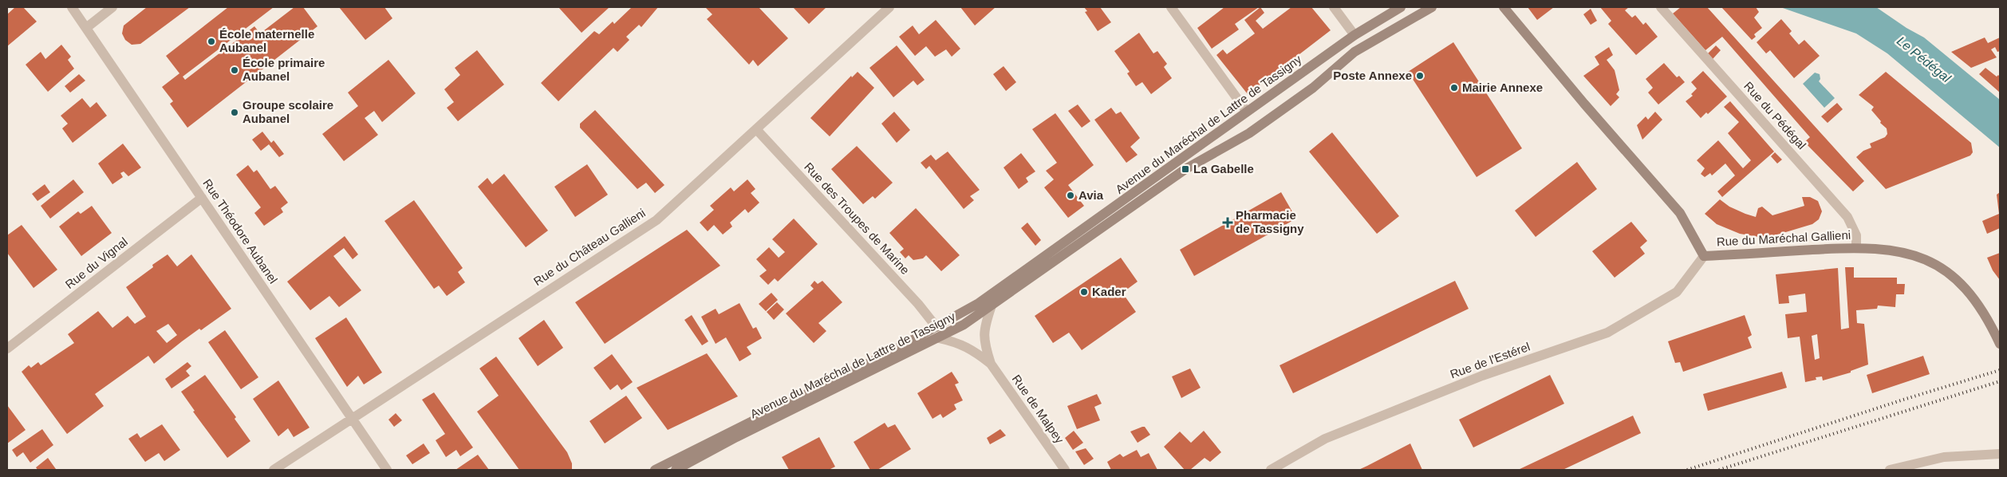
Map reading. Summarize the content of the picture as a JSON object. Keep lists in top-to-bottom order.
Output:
{
  "streets": {
    "main road": ["Avenue du Maréchal de Lattre de Tassigny", "Rue du Maréchal Gallieni"],
    "street": [
      "Rue du Pédégal",
      "Rue des Troupes de Marine",
      "Rue Théodore Aubanel",
      "Rue du Château Gallieni",
      "Rue du Vignal",
      "Rue de l'Estérel",
      "Rue de Malpey"
    ]
  },
  "crossings": [
    ["Rue du Pédégal", "Rue du Maréchal Gallieni"],
    ["Avenue du Maréchal de Lattre de Tassigny", "Rue des Troupes de Marine"],
    ["Avenue du Maréchal de Lattre de Tassigny", "Rue de Malpey"],
    ["Rue des Troupes de Marine", "Rue du Château Gallieni"],
    ["Rue Théodore Aubanel", "Rue du Château Gallieni"],
    ["Rue Théodore Aubanel", "Rue du Vignal"],
    ["Rue du Maréchal Gallieni", "Rue de l'Estérel"]
  ],
  "water": ["Le Pédégal"],
  "places": {
    "other": [
      "École maternelle Aubanel",
      "École primaire Aubanel",
      "Poste Annexe",
      "Mairie Annexe",
      "Groupe scolaire Aubanel",
      "Avia",
      "Kader"
    ],
    "transit": ["La Gabelle"],
    "health": ["Pharmacie de Tassigny"]
  }
}
